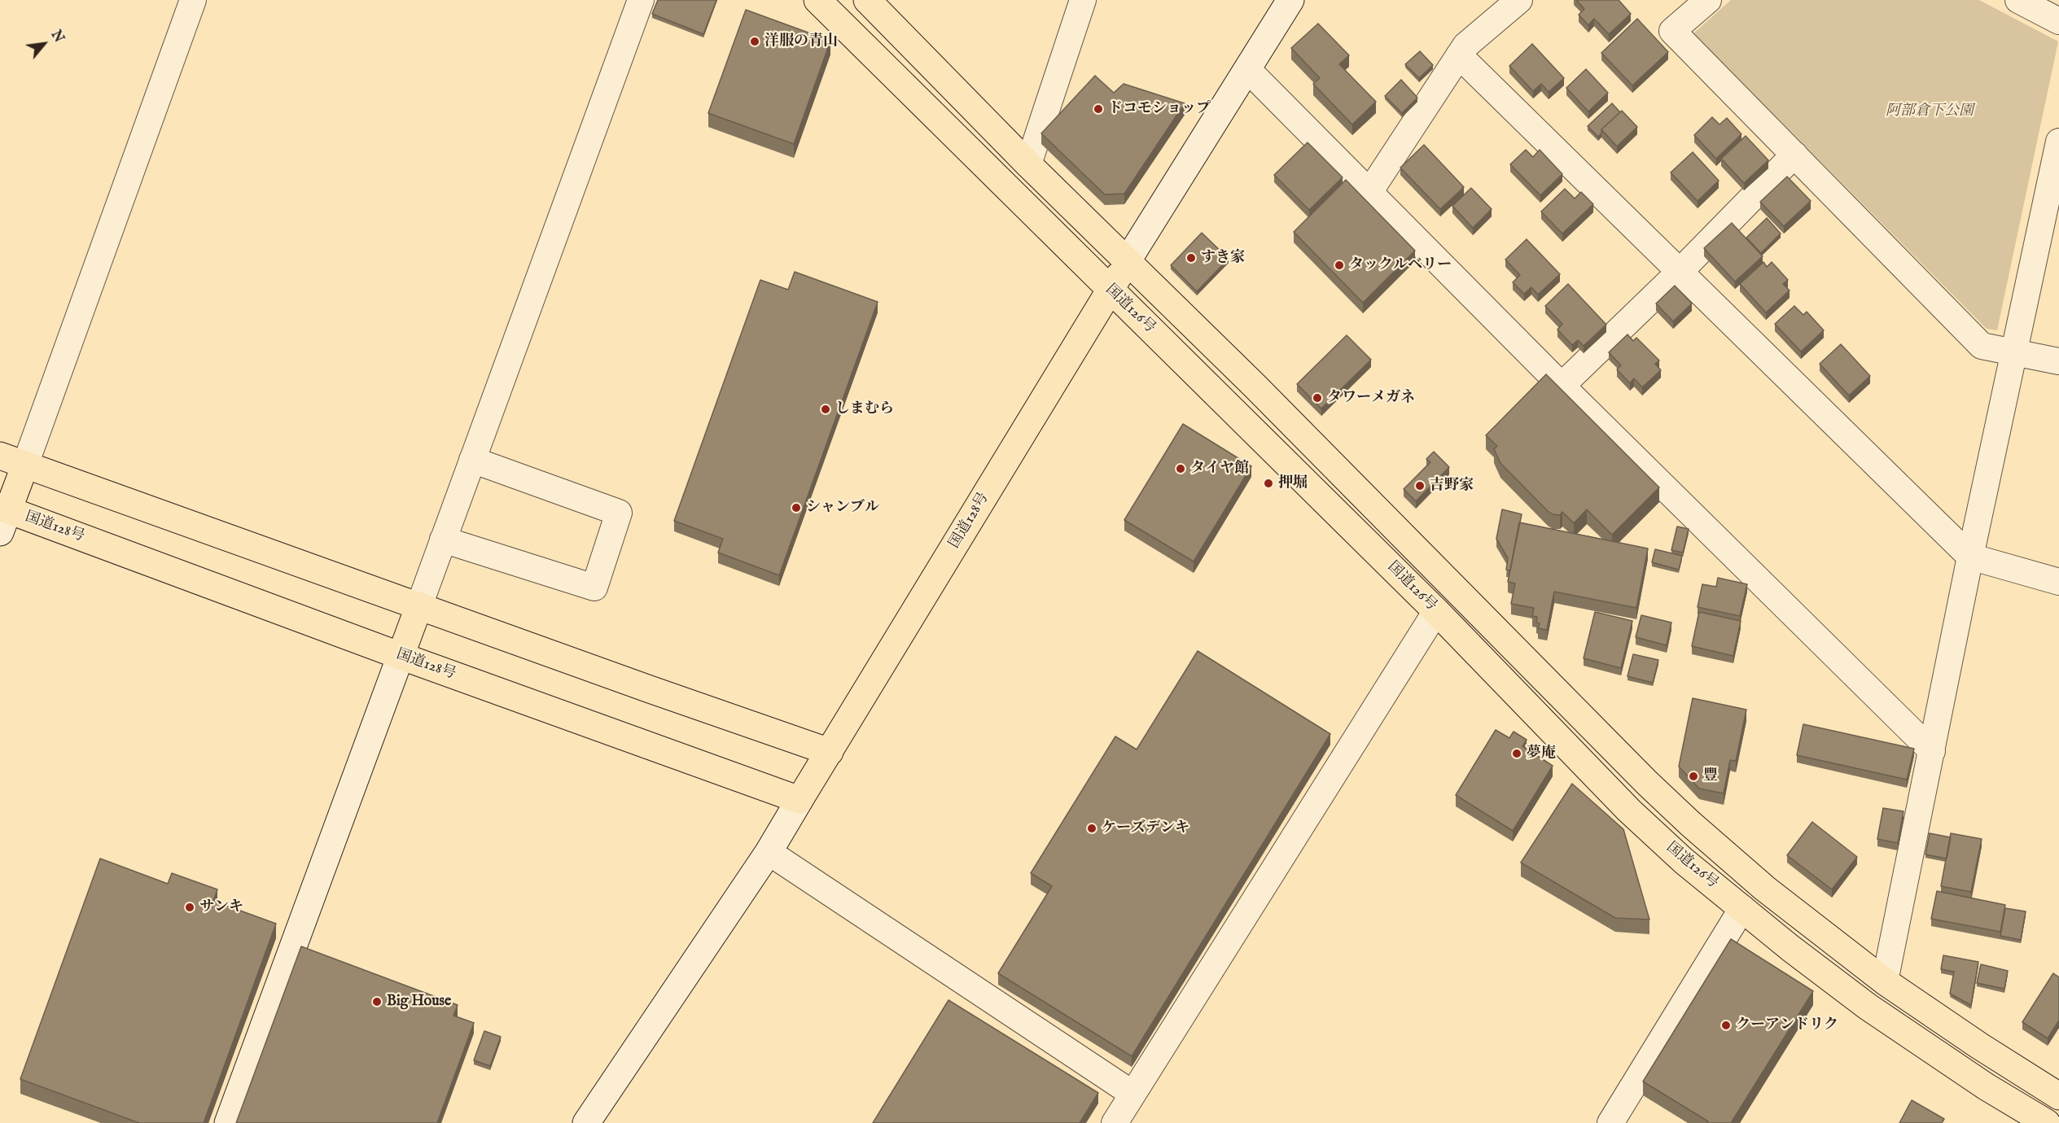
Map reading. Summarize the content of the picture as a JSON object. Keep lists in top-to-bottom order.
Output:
{
  "streets": {
    "highway": ["国道126号", "国道128号"]
  },
  "crossings": [
    ["国道126号", "国道128号"]
  ],
  "parks": ["阿部倉下公園"],
  "places": [
    "洋服の青山",
    "ドコモショップ",
    "すき家",
    "タックルベリー",
    "タワーメガネ",
    "しまむら",
    "タイヤ館",
    "押堀",
    "吉野家",
    "シャンブル",
    "夢庵",
    "豐",
    "ケーズデンキ",
    "サンキ",
    "Big House",
    "クーアンドリク"
  ],
  "north": "top right"
}
